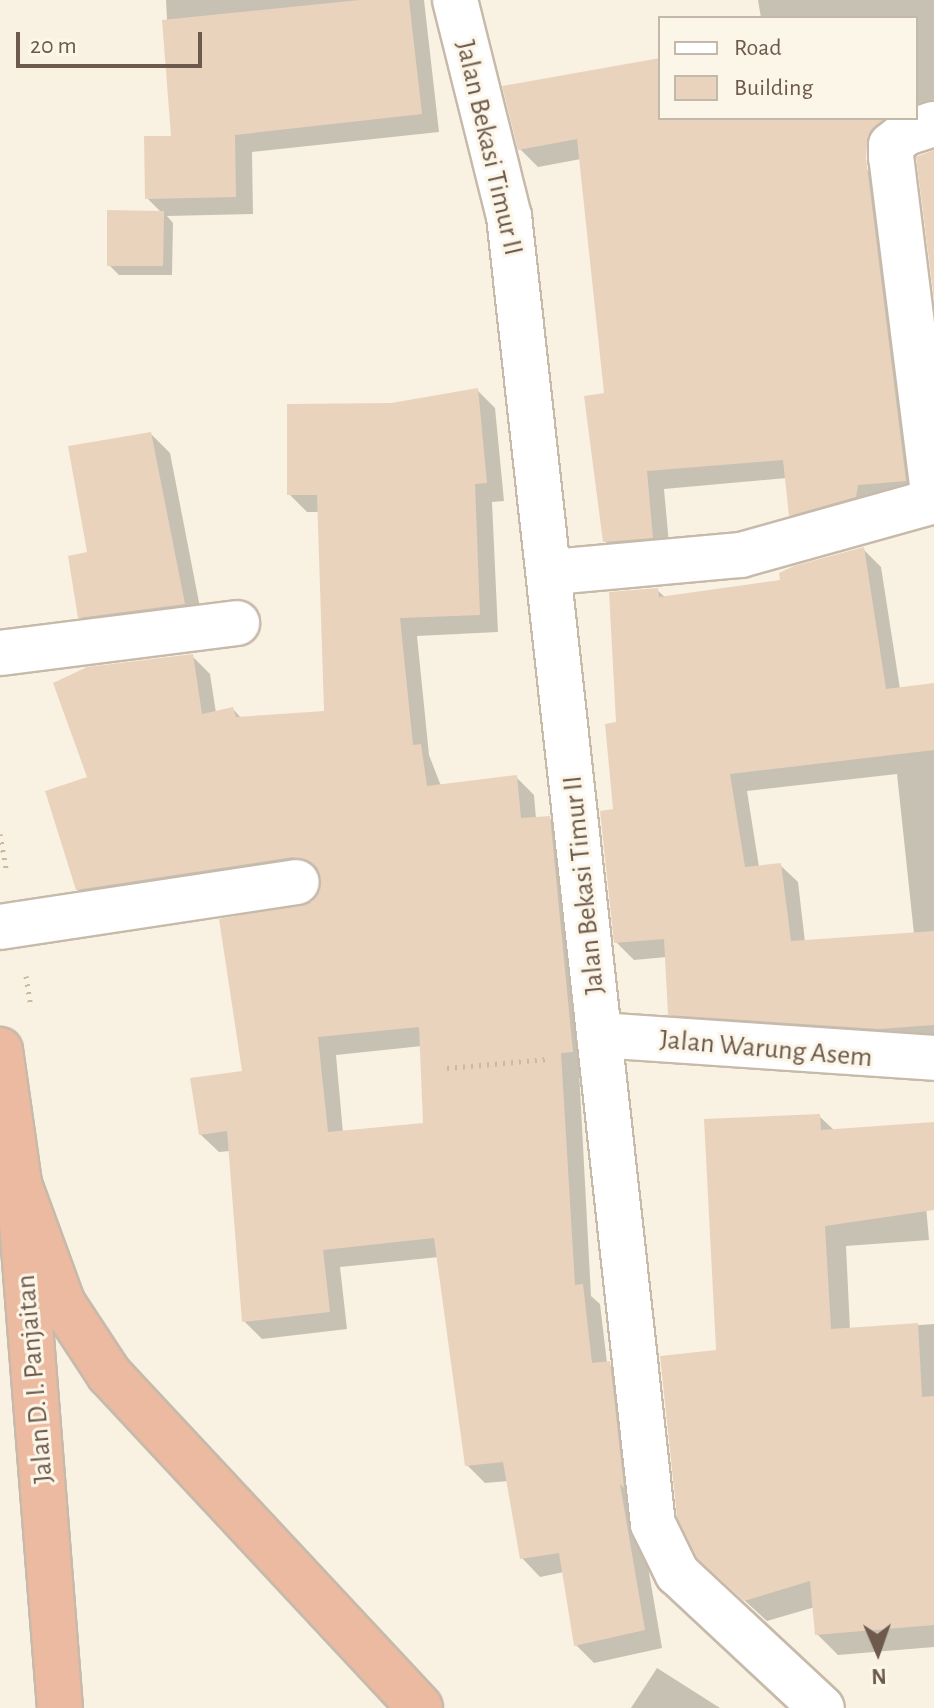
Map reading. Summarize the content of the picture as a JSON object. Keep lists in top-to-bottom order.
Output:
{
  "streets": {
    "highway": ["Jalan D. I. Panjaitan"],
    "street": ["Jalan Bekasi Timur II", "Jalan Warung Asem"]
  },
  "crossings": [
    ["Jalan Bekasi Timur II", "Jalan Warung Asem"]
  ],
  "legend": ["Road", "Building"],
  "scale_bar": "20 m",
  "north": "bottom"
}
